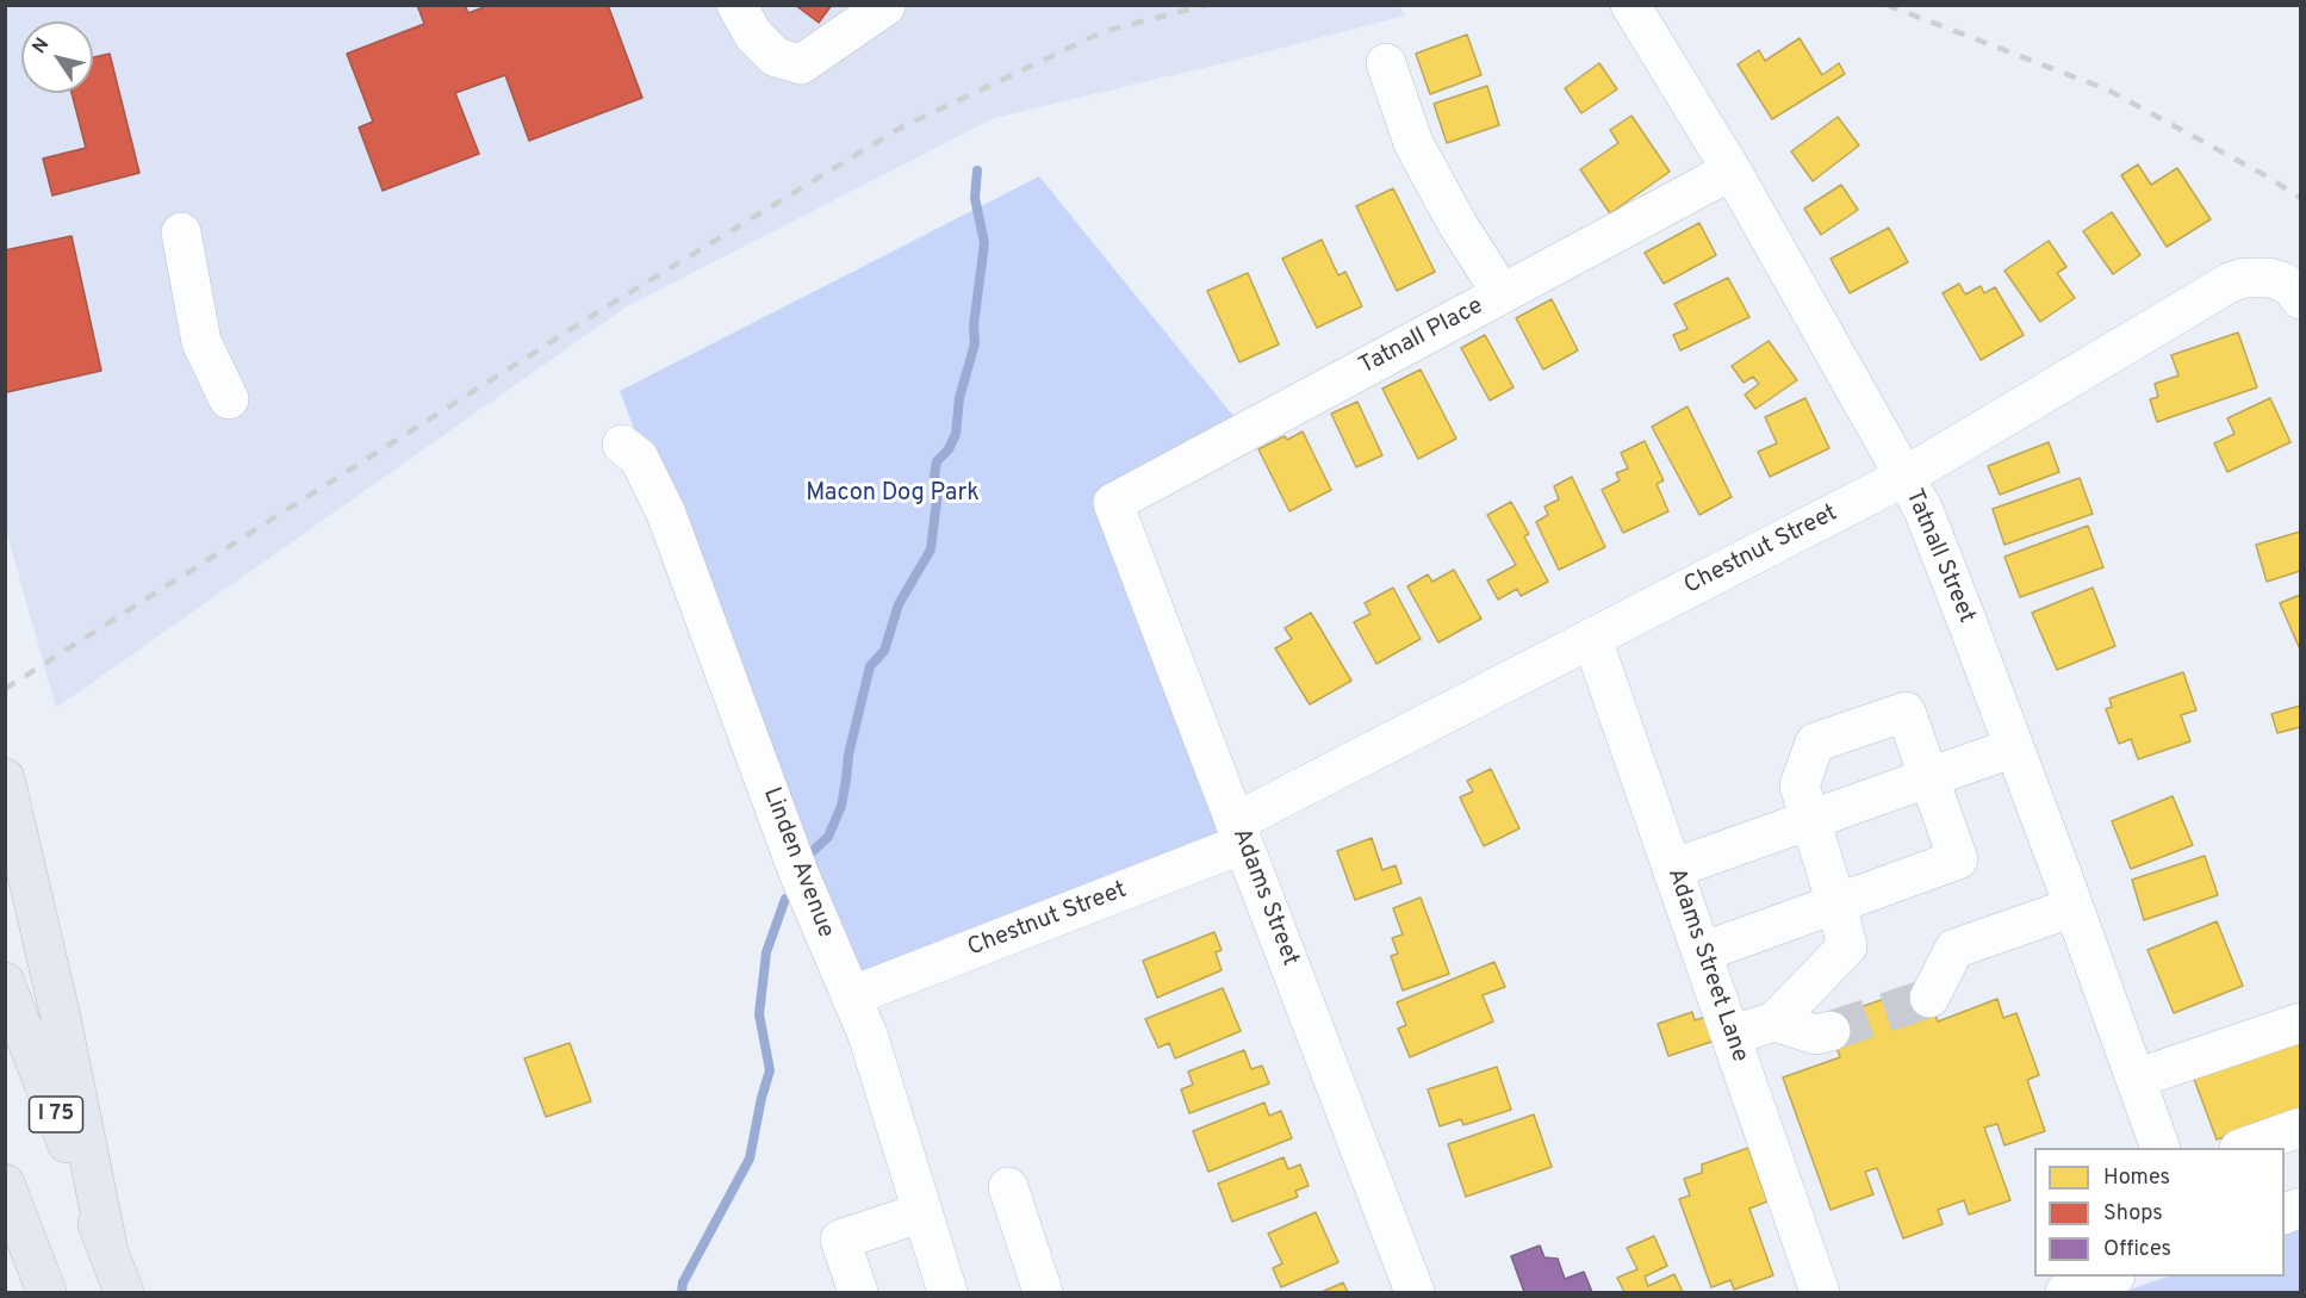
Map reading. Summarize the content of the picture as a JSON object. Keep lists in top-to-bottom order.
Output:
{
  "streets": {
    "highway": ["I 75"],
    "street": [
      "Tatnall Place",
      "Chestnut Street",
      "Tatnall Street",
      "Linden Avenue",
      "Adams Street",
      "Adams Street Lane"
    ]
  },
  "crossings": [
    ["Tatnall Place", "Tatnall Street"],
    ["Tatnall Place", "Adams Street"],
    ["Chestnut Street", "Tatnall Street"],
    ["Chestnut Street", "Linden Avenue"],
    ["Chestnut Street", "Adams Street"],
    ["Chestnut Street", "Adams Street Lane"]
  ],
  "parks": ["Macon Dog Park"],
  "legend": ["Homes", "Shops", "Offices"],
  "north": "top left"
}
